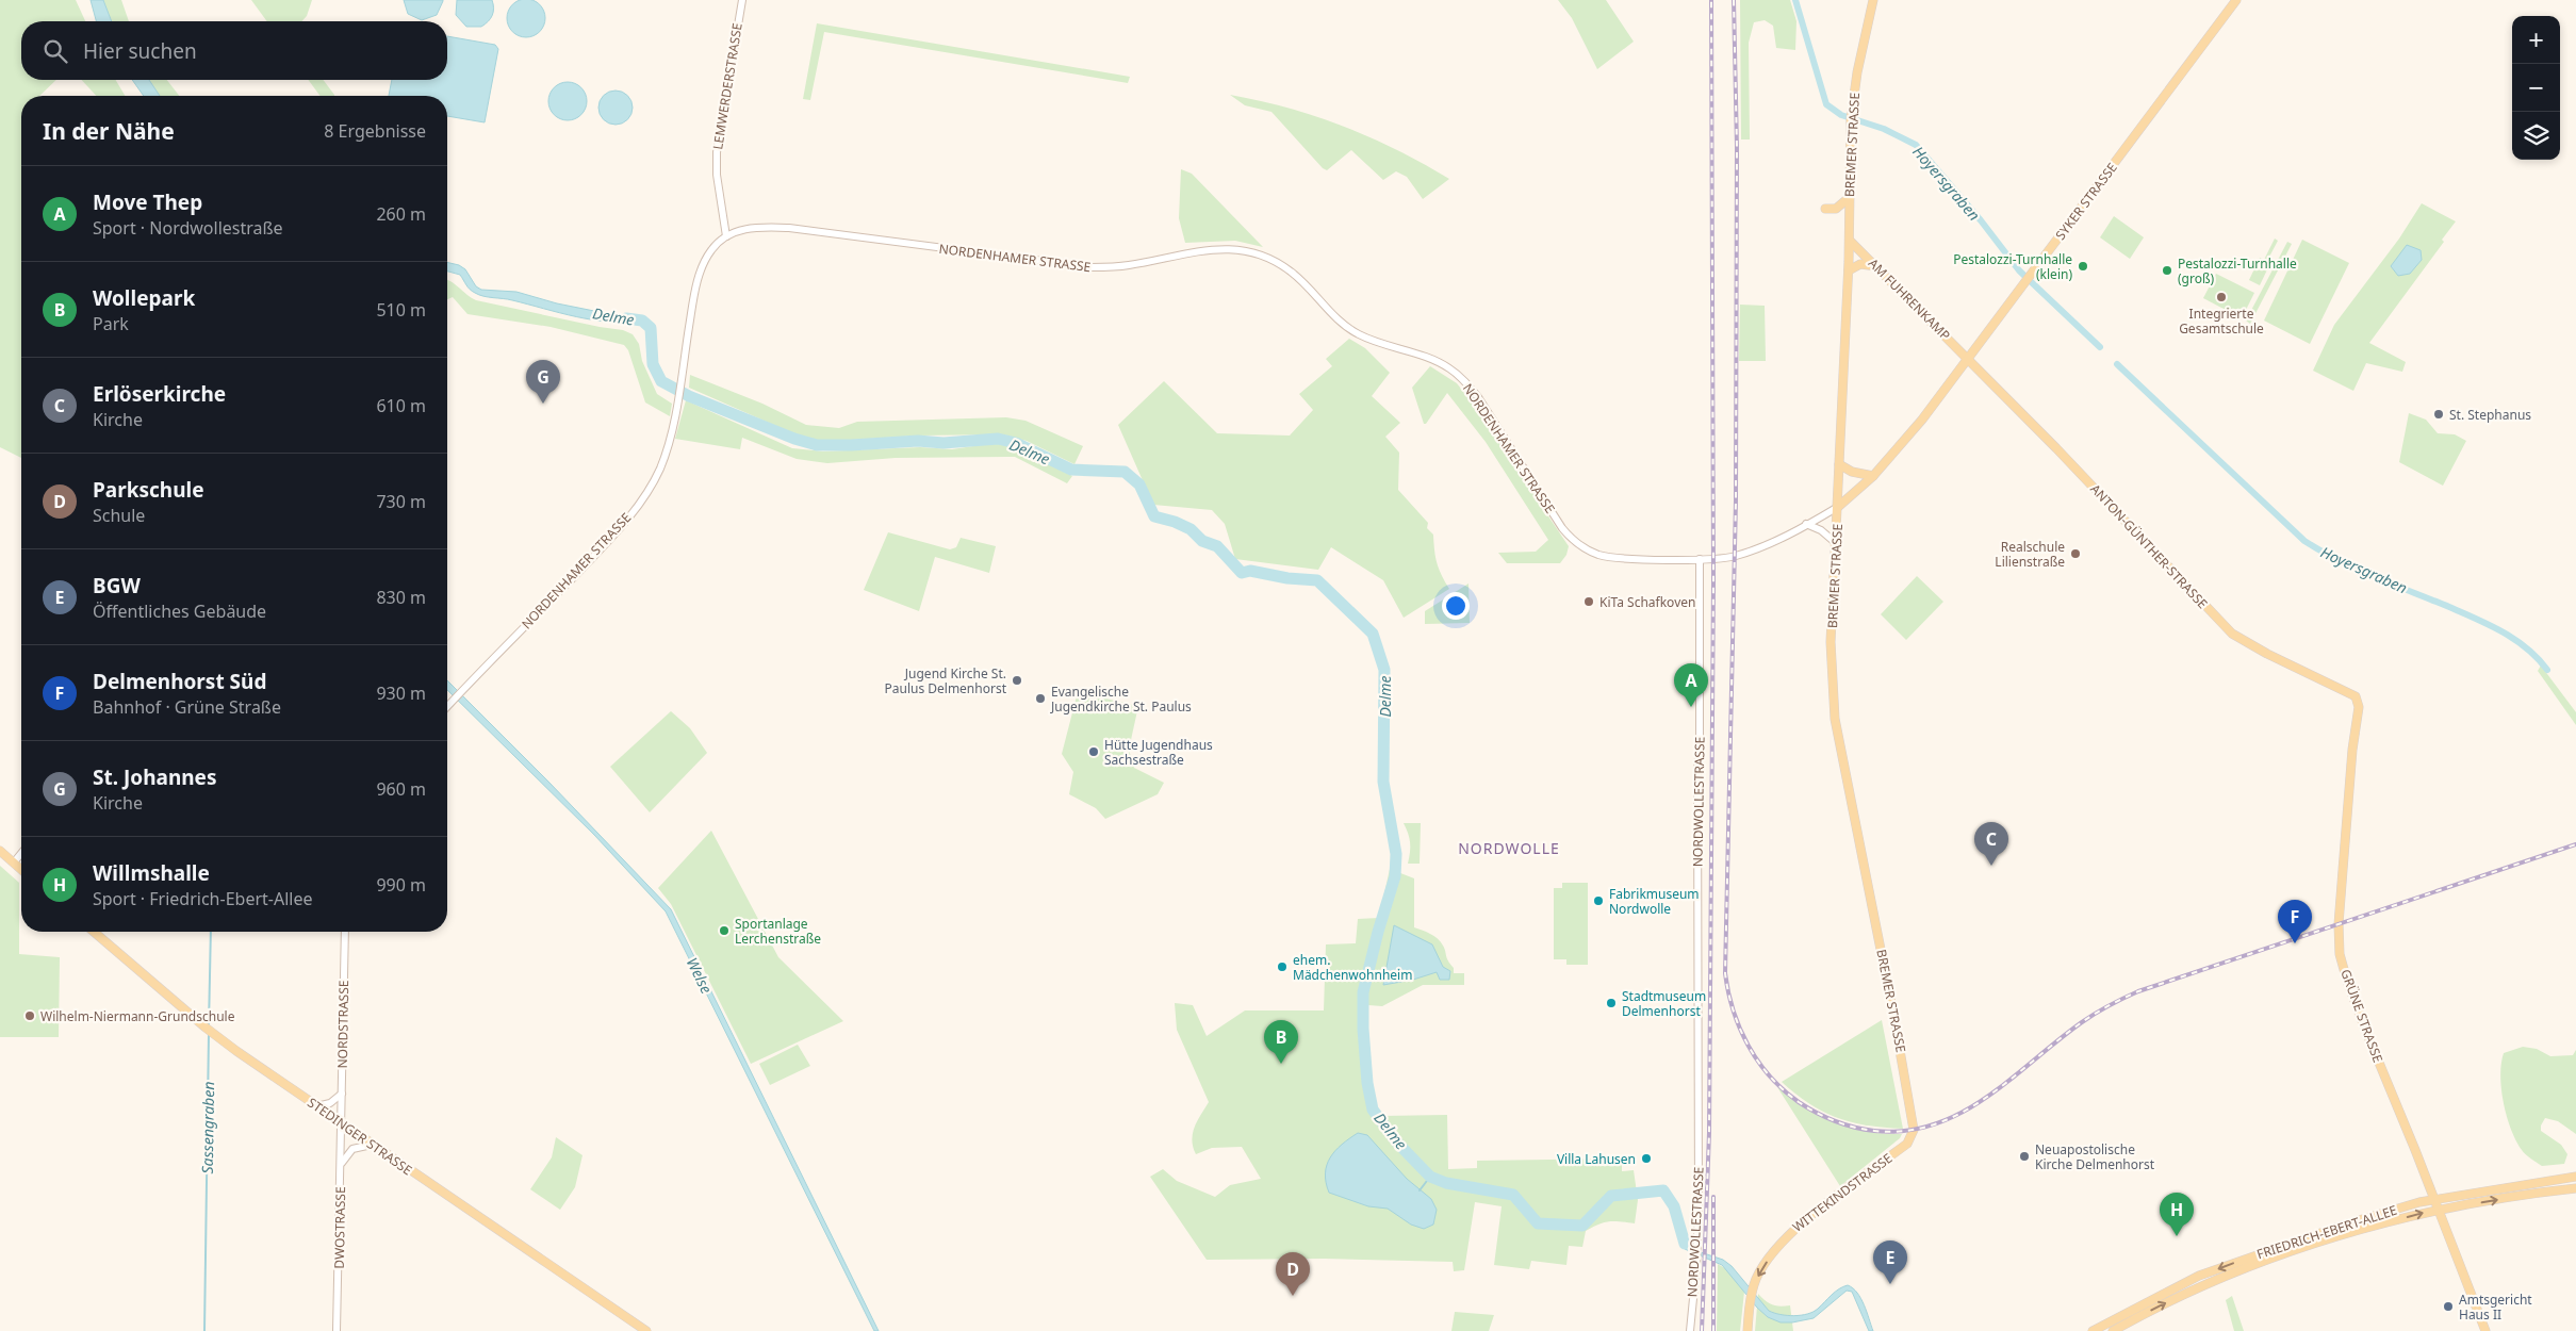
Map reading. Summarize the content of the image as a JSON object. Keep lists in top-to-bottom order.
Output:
{
  "streets": {
    "main road": [
      "BREMER STRASSE",
      "SYKER STRASSE",
      "AM FUHRENKAMP",
      "ANTON-GÜNTHER-STRASSE",
      "GRÜNE STRASSE",
      "STEDINGER STRASSE",
      "WITTEKINDSTRASSE",
      "FRIEDRICH-EBERT-ALLEE"
    ],
    "street": [
      "LEMWERDERSTRASSE",
      "NORDENHAMER STRASSE",
      "NORDWOLLESTRASSE",
      "NORDSTRASSE",
      "DWOSTRASSE"
    ]
  },
  "crossings": [
    ["LEMWERDERSTRASSE", "NORDENHAMER STRASSE"],
    ["BREMER STRASSE", "SYKER STRASSE"],
    ["BREMER STRASSE", "NORDENHAMER STRASSE"],
    ["BREMER STRASSE", "AM FUHRENKAMP"],
    ["BREMER STRASSE", "WITTEKINDSTRASSE"],
    ["SYKER STRASSE", "NORDENHAMER STRASSE"],
    ["SYKER STRASSE", "AM FUHRENKAMP"],
    ["SYKER STRASSE", "ANTON-GÜNTHER-STRASSE"],
    ["NORDENHAMER STRASSE", "NORDWOLLESTRASSE"],
    ["AM FUHRENKAMP", "ANTON-GÜNTHER-STRASSE"],
    ["ANTON-GÜNTHER-STRASSE", "GRÜNE STRASSE"],
    ["GRÜNE STRASSE", "FRIEDRICH-EBERT-ALLEE"],
    ["NORDSTRASSE", "STEDINGER STRASSE"],
    ["NORDSTRASSE", "DWOSTRASSE"],
    ["STEDINGER STRASSE", "DWOSTRASSE"]
  ],
  "one_way": ["WITTEKINDSTRASSE"],
  "districts": ["NORDWOLLE"],
  "water": [
    "Hoyersgraben",
    "Delme",
    "Welse",
    "Sassengraben"
  ],
  "places": [
    "Pestalozzi-Turnhalle (klein)",
    "Pestalozzi-Turnhalle (groß)",
    "Integrierte Gesamtschule",
    "St. Stephanus",
    "Realschule Lilienstraße",
    "KiTa Schafkoven",
    "Jugend Kirche St. Paulus Delmenhorst",
    "Evangelische Jugendkirche St. Paulus",
    "Hütte Jugendhaus Sachsestraße",
    "Fabrikmuseum Nordwolle",
    "Sportanlage Lerchenstraße",
    "ehem. Mädchenwohnheim",
    "Stadtmuseum Delmenhorst",
    "Wilhelm-Niermann-Grundschule",
    "Neuapostolische Kirche Delmenhorst",
    "Villa Lahusen",
    "Amtsgericht Haus II"
  ],
  "page": {
    "map_buttons": ["+", "−"],
    "search": "Hier suchen",
    "heading": ["In der Nähe", "8 Ergebnisse"],
    "list": [
      {
        "mark": "A",
        "name": "Move Thep",
        "note": "Sport · Nordwollestraße",
        "value": "260 m"
      },
      {
        "mark": "B",
        "name": "Wollepark",
        "note": "Park",
        "value": "510 m"
      },
      {
        "mark": "C",
        "name": "Erlöserkirche",
        "note": "Kirche",
        "value": "610 m"
      },
      {
        "mark": "D",
        "name": "Parkschule",
        "note": "Schule",
        "value": "730 m"
      },
      {
        "mark": "E",
        "name": "BGW",
        "note": "Öffentliches Gebäude",
        "value": "830 m"
      },
      {
        "mark": "F",
        "name": "Delmenhorst Süd",
        "note": "Bahnhof · Grüne Straße",
        "value": "930 m"
      },
      {
        "mark": "G",
        "name": "St. Johannes",
        "note": "Kirche",
        "value": "960 m"
      },
      {
        "mark": "H",
        "name": "Willmshalle",
        "note": "Sport · Friedrich-Ebert-Allee",
        "value": "990 m"
      }
    ],
    "pins": [
      "G",
      "A",
      "C",
      "F",
      "B",
      "H",
      "E",
      "D"
    ]
  }
}
